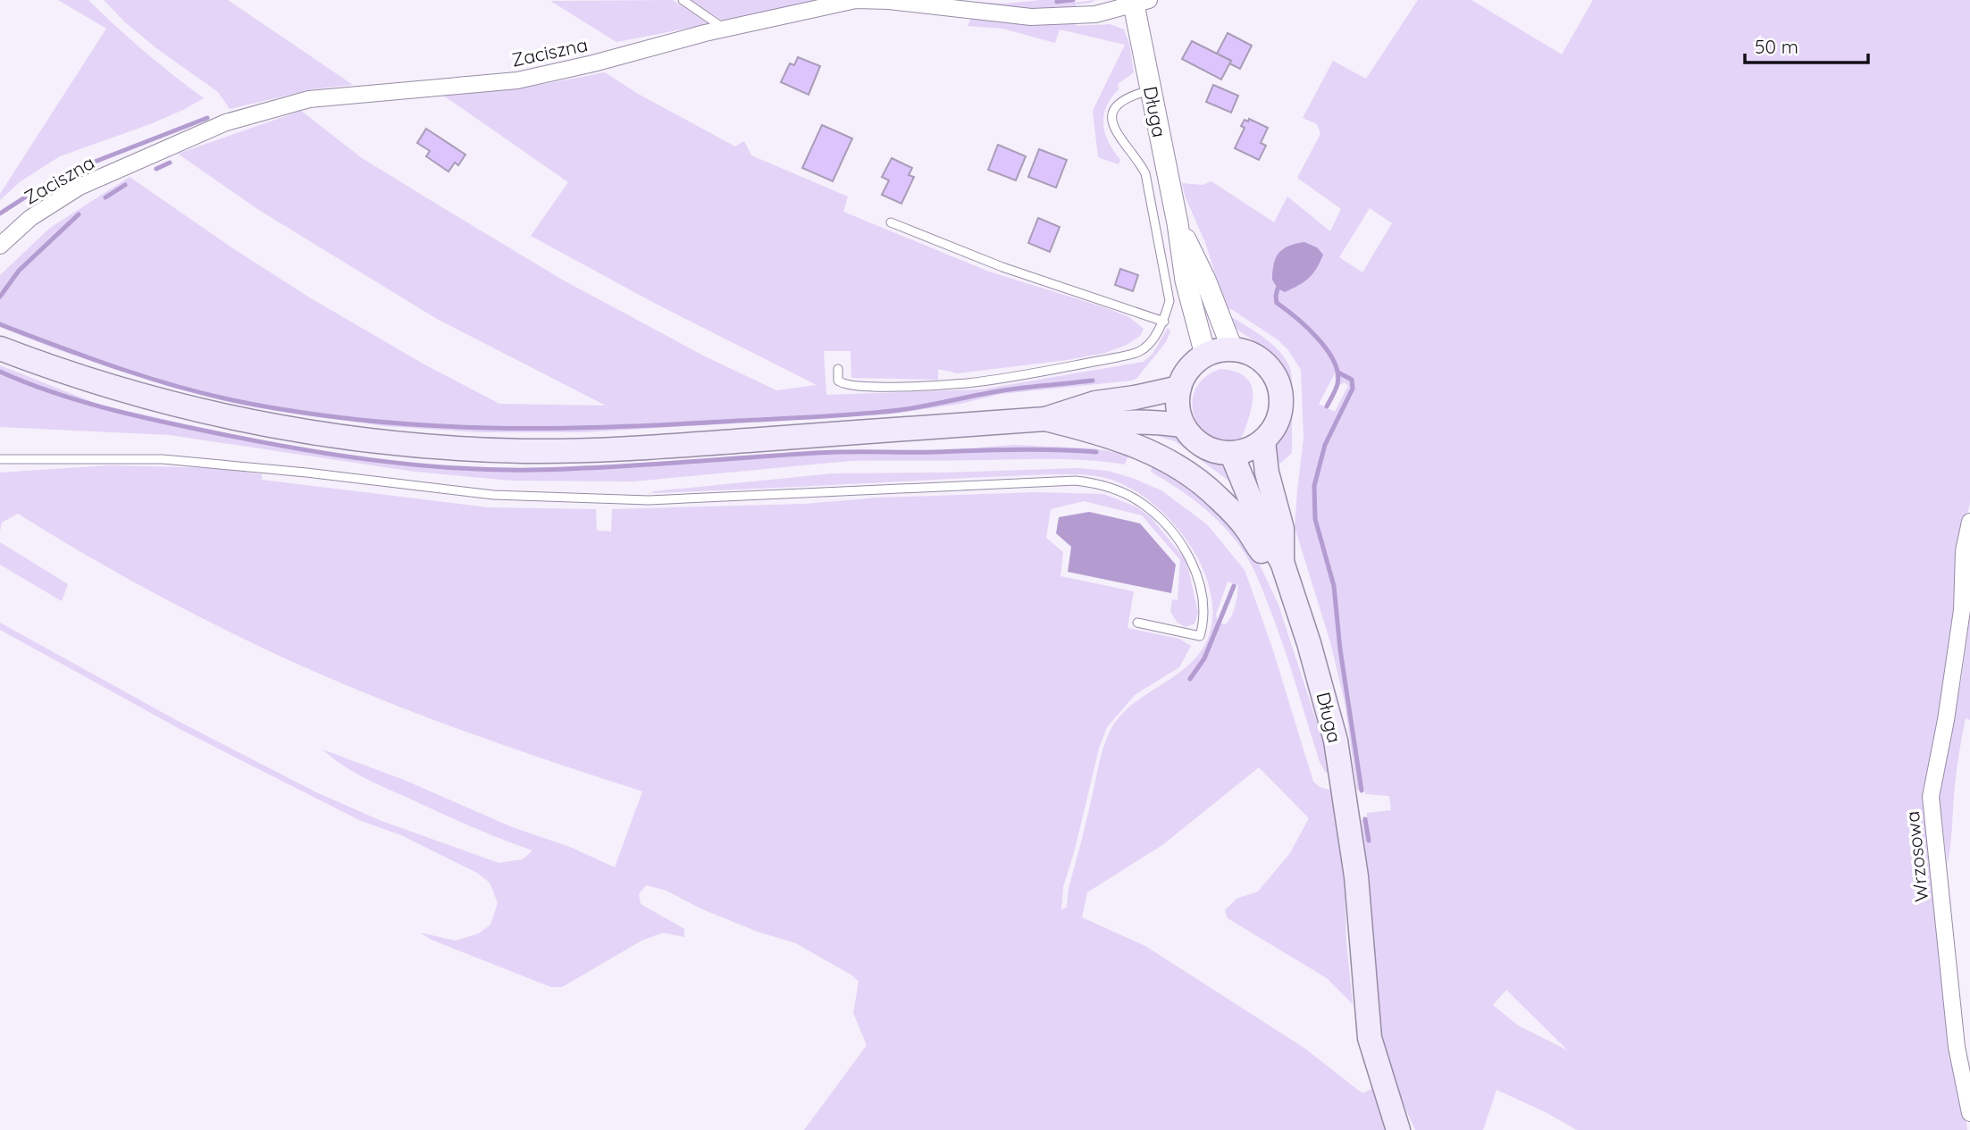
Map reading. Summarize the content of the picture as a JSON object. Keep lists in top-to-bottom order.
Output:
{
  "streets": {
    "main road": ["Długa"],
    "street": ["Zaciszna", "Wrzosowa"]
  },
  "crossings": [
    ["Zaciszna", "Długa"]
  ],
  "scale_bar": "50 m"
}
